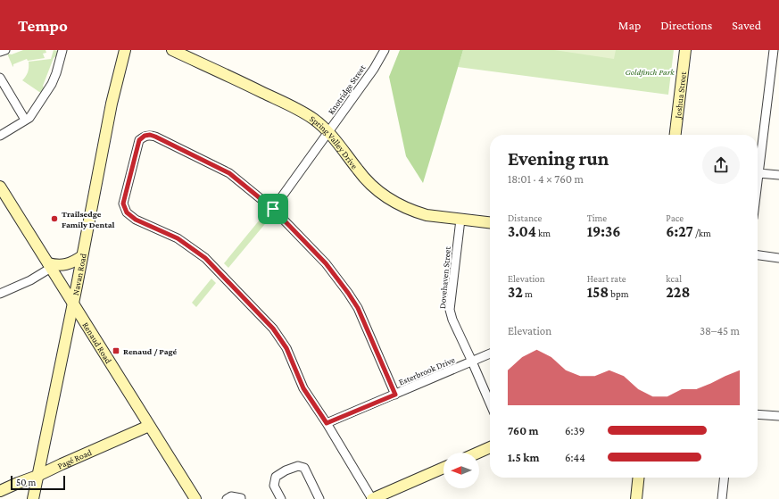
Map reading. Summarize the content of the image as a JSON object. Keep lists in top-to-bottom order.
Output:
{
  "streets": {
    "street": [
      "Knotridge Street",
      "Joshua Street",
      "Spring Valley Drive",
      "Navan Road",
      "Dovehaven Street",
      "Renaud Road",
      "Esterbrook Drive",
      "Pagé Road"
    ]
  },
  "crossings": [
    ["Knotridge Street", "Spring Valley Drive"],
    ["Spring Valley Drive", "Dovehaven Street"],
    ["Navan Road", "Renaud Road"],
    ["Navan Road", "Pagé Road"],
    ["Dovehaven Street", "Esterbrook Drive"],
    ["Renaud Road", "Pagé Road"]
  ],
  "parks": ["Goldfinch Park"],
  "places": {
    "other": ["Trailsedge Family Dental"],
    "transit": ["Renaud / Pagé"]
  },
  "scale_bar": "50 m",
  "north": "left",
  "page": {
    "header": "Tempo",
    "nav": ["Map", "Directions", "Saved"],
    "heading": ["Evening run", "18:01 · 4 × 760 m"],
    "stats": [
      ["Distance", "3.04 km"],
      ["Time", "19:36"],
      ["Pace", "6:27 /km"],
      ["Elevation", "32 m"],
      ["Heart rate", "158 bpm"],
      ["kcal", "228"]
    ],
    "chart": ["Elevation", "38–45 m"],
    "list": [
      {
        "name": "760 m",
        "note": "6:39"
      },
      {
        "name": "1.5 km",
        "note": "6:44"
      }
    ],
    "scale": "50 m"
  }
}
